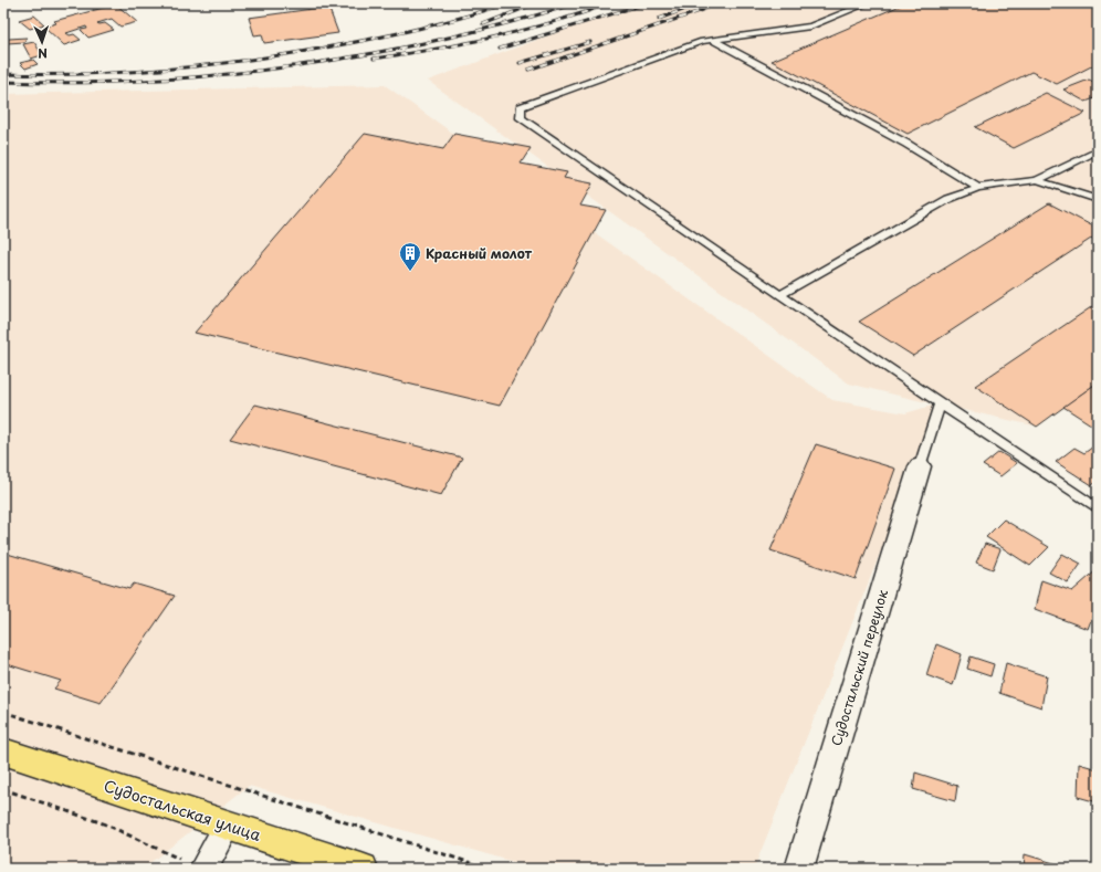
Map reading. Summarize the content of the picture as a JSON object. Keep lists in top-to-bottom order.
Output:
{
  "streets": {
    "highway": ["Судостальская улица"],
    "street": ["Судостальский переулок"]
  },
  "places": {
    "building": ["Красный молот"]
  },
  "north": "bottom"
}
